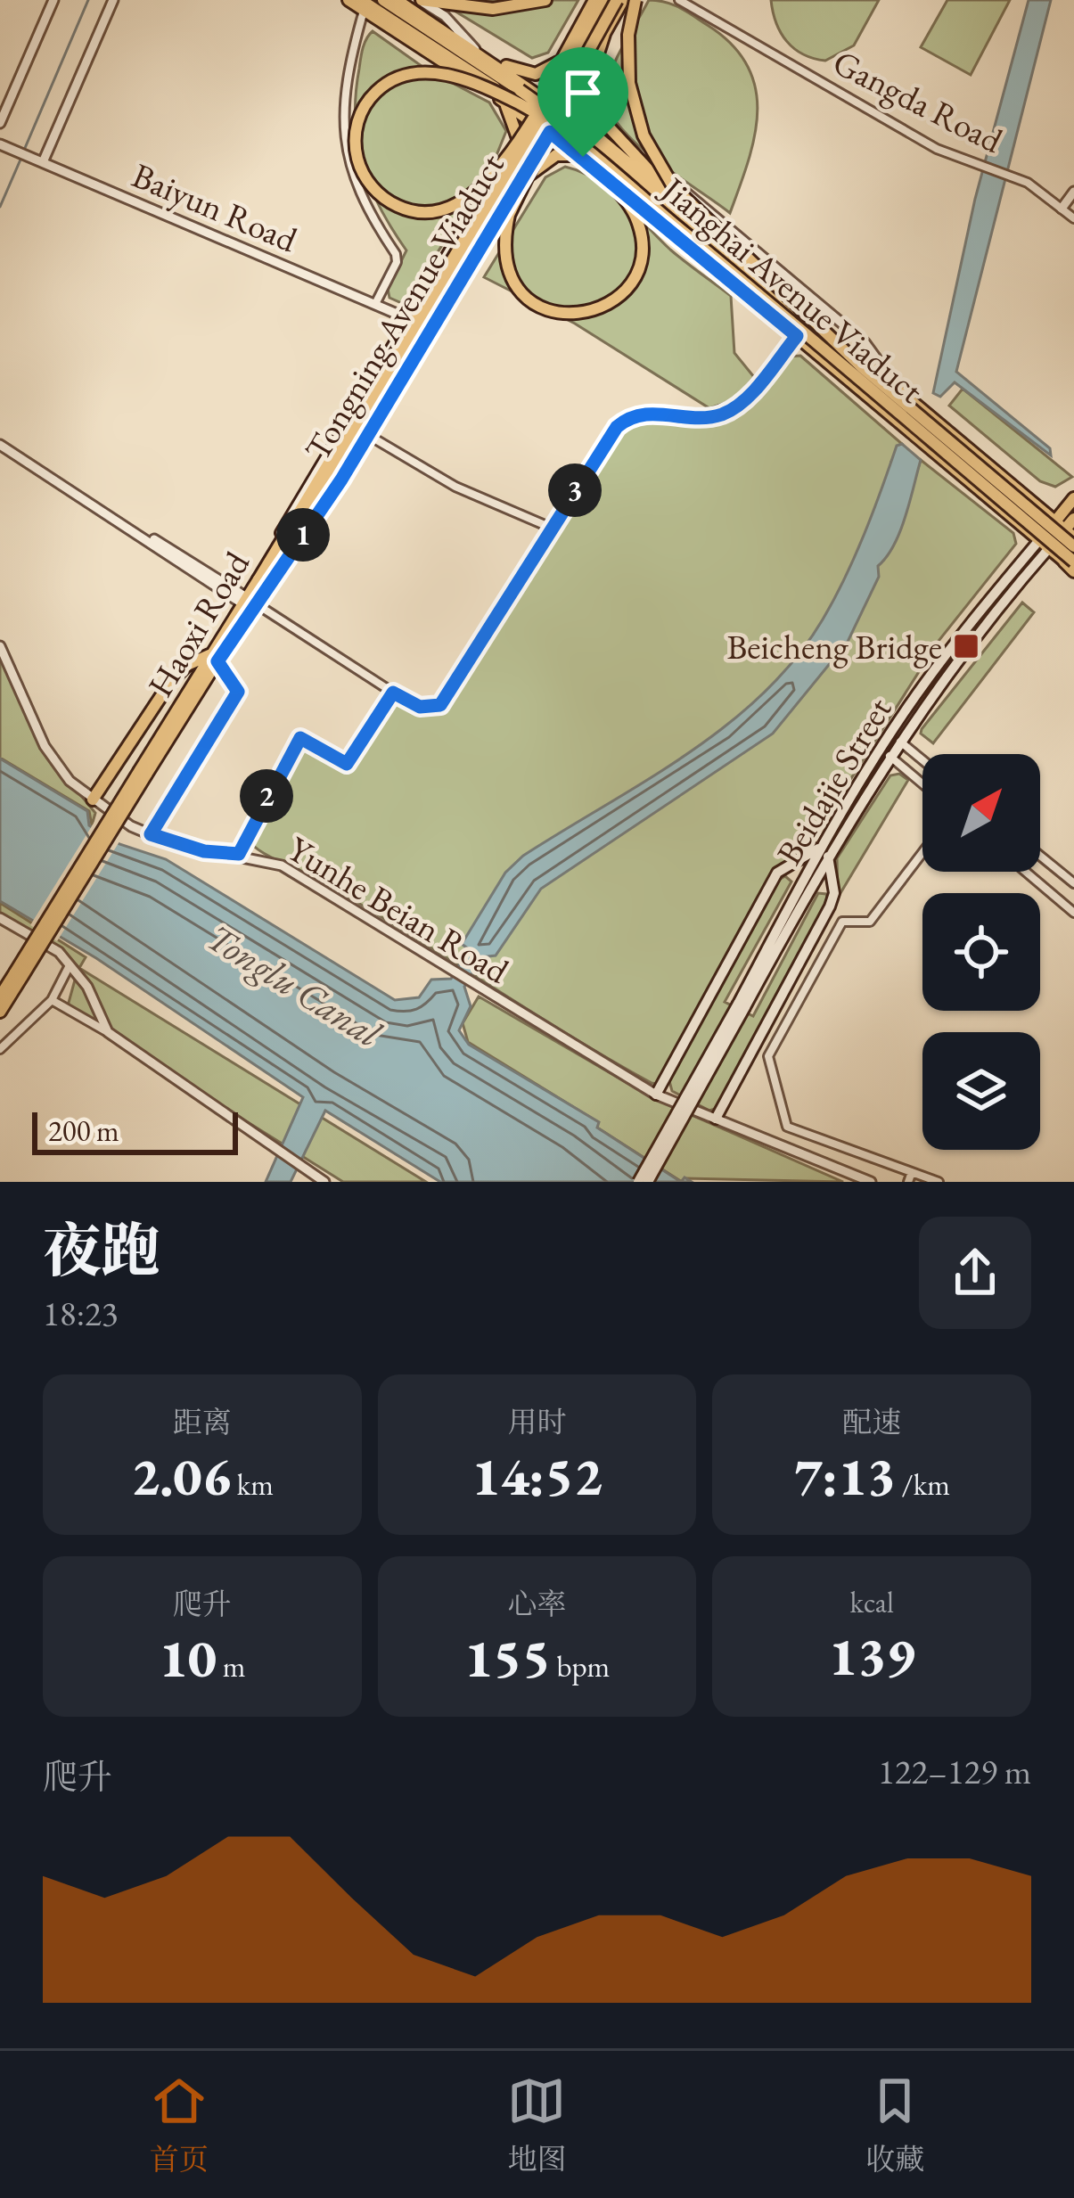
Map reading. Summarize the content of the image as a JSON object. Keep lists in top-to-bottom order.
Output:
{
  "streets": {
    "main road": [
      "Jianghai Avenue Viaduct",
      "Tongning Avenue Viaduct",
      "Haoxi Road",
      "Beidajie Street"
    ],
    "street": ["Gangda Road", "Baiyun Road", "Yunhe Beian Road"]
  },
  "crossings": [
    ["Baiyun Road", "Haoxi Road"],
    ["Jianghai Avenue Viaduct", "Haoxi Road"],
    ["Tongning Avenue Viaduct", "Haoxi Road"]
  ],
  "water": ["Tonglu Canal"],
  "places": {
    "transit": ["Beicheng Bridge"]
  },
  "scale_bar": "200 m",
  "north": "top right",
  "page": {
    "pins": ["3", "1", "2"],
    "scale": "200 m",
    "heading": ["夜跑", "18:23"],
    "stats": [
      ["距离", "2.06 km"],
      ["用时", "14:52"],
      ["配速", "7:13 /km"],
      ["爬升", "10 m"],
      ["心率", "155 bpm"],
      ["kcal", "139"]
    ],
    "chart": ["爬升", "122–129 m"],
    "tabs": ["首页", "地图", "收藏"]
  }
}
